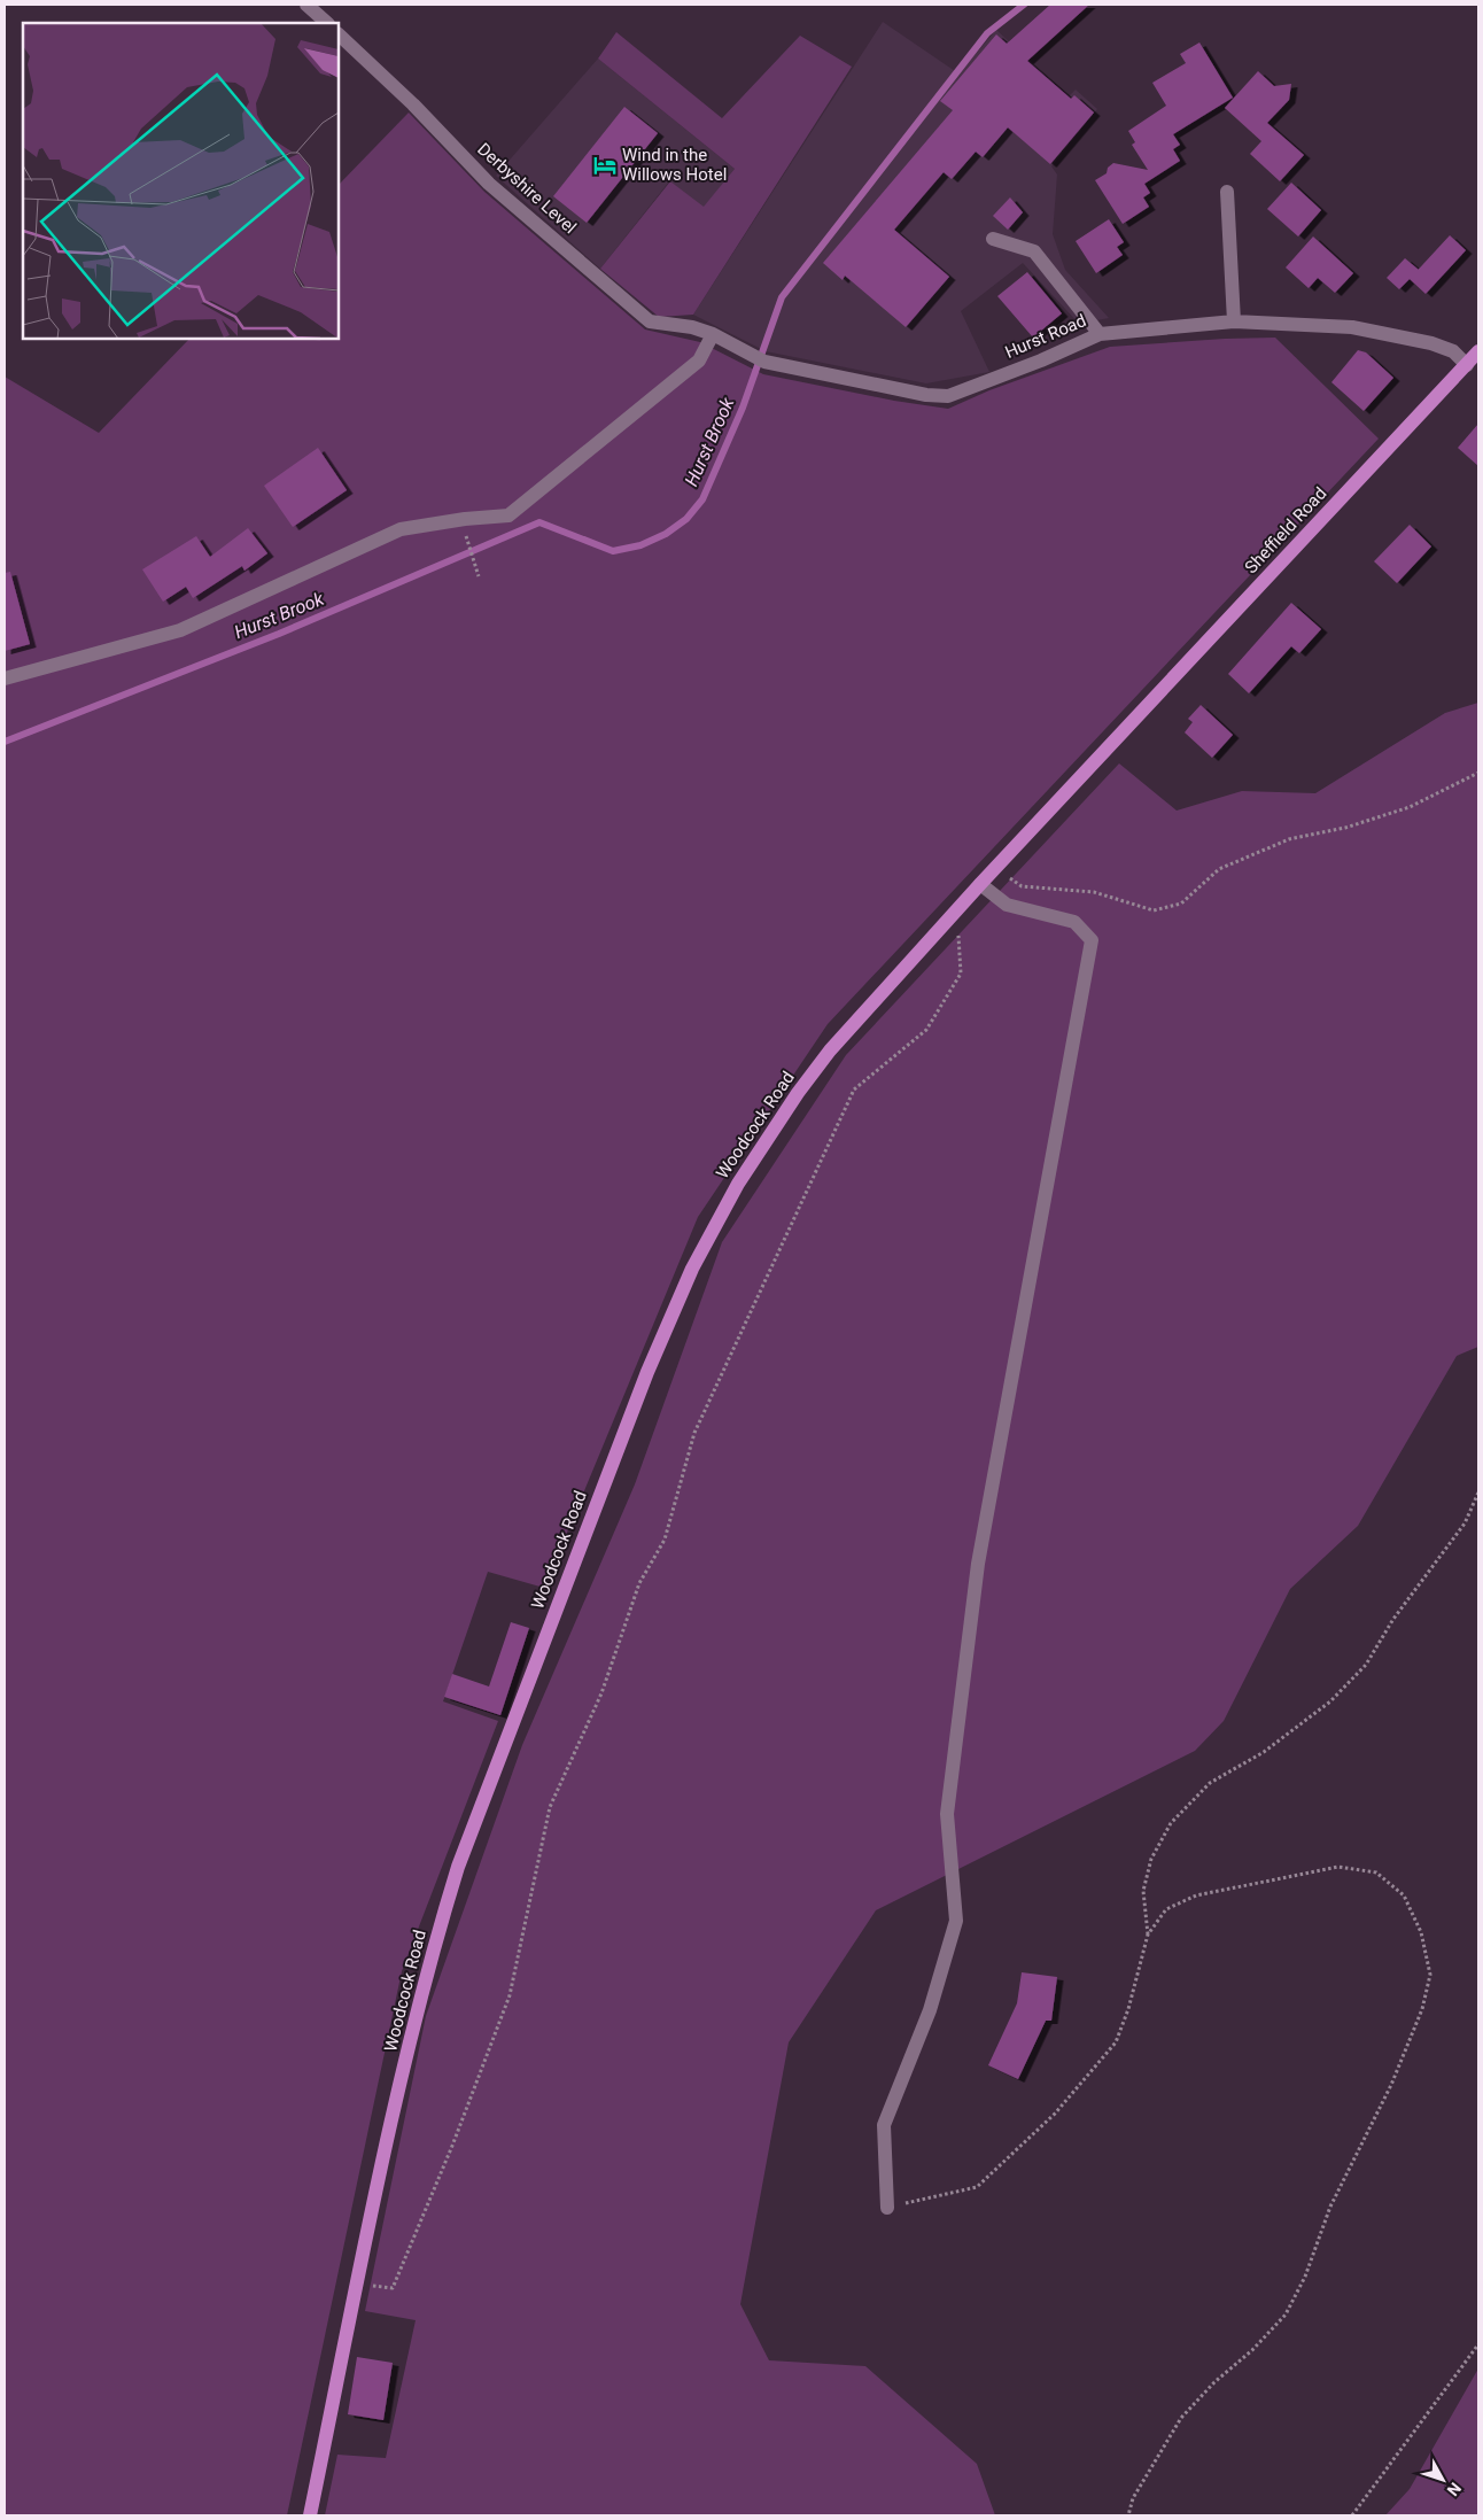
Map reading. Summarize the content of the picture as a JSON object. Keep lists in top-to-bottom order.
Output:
{
  "streets": {
    "main road": ["Sheffield Road", "Woodcock Road"],
    "street": ["Derbyshire Level", "Hurst Road"]
  },
  "crossings": [
    ["Derbyshire Level", "Hurst Road"],
    ["Hurst Road", "Sheffield Road"],
    ["Sheffield Road", "Woodcock Road"]
  ],
  "water": ["Hurst Brook"],
  "places": {
    "hotel": ["Wind in the Willows Hotel"]
  },
  "north": "bottom right"
}
